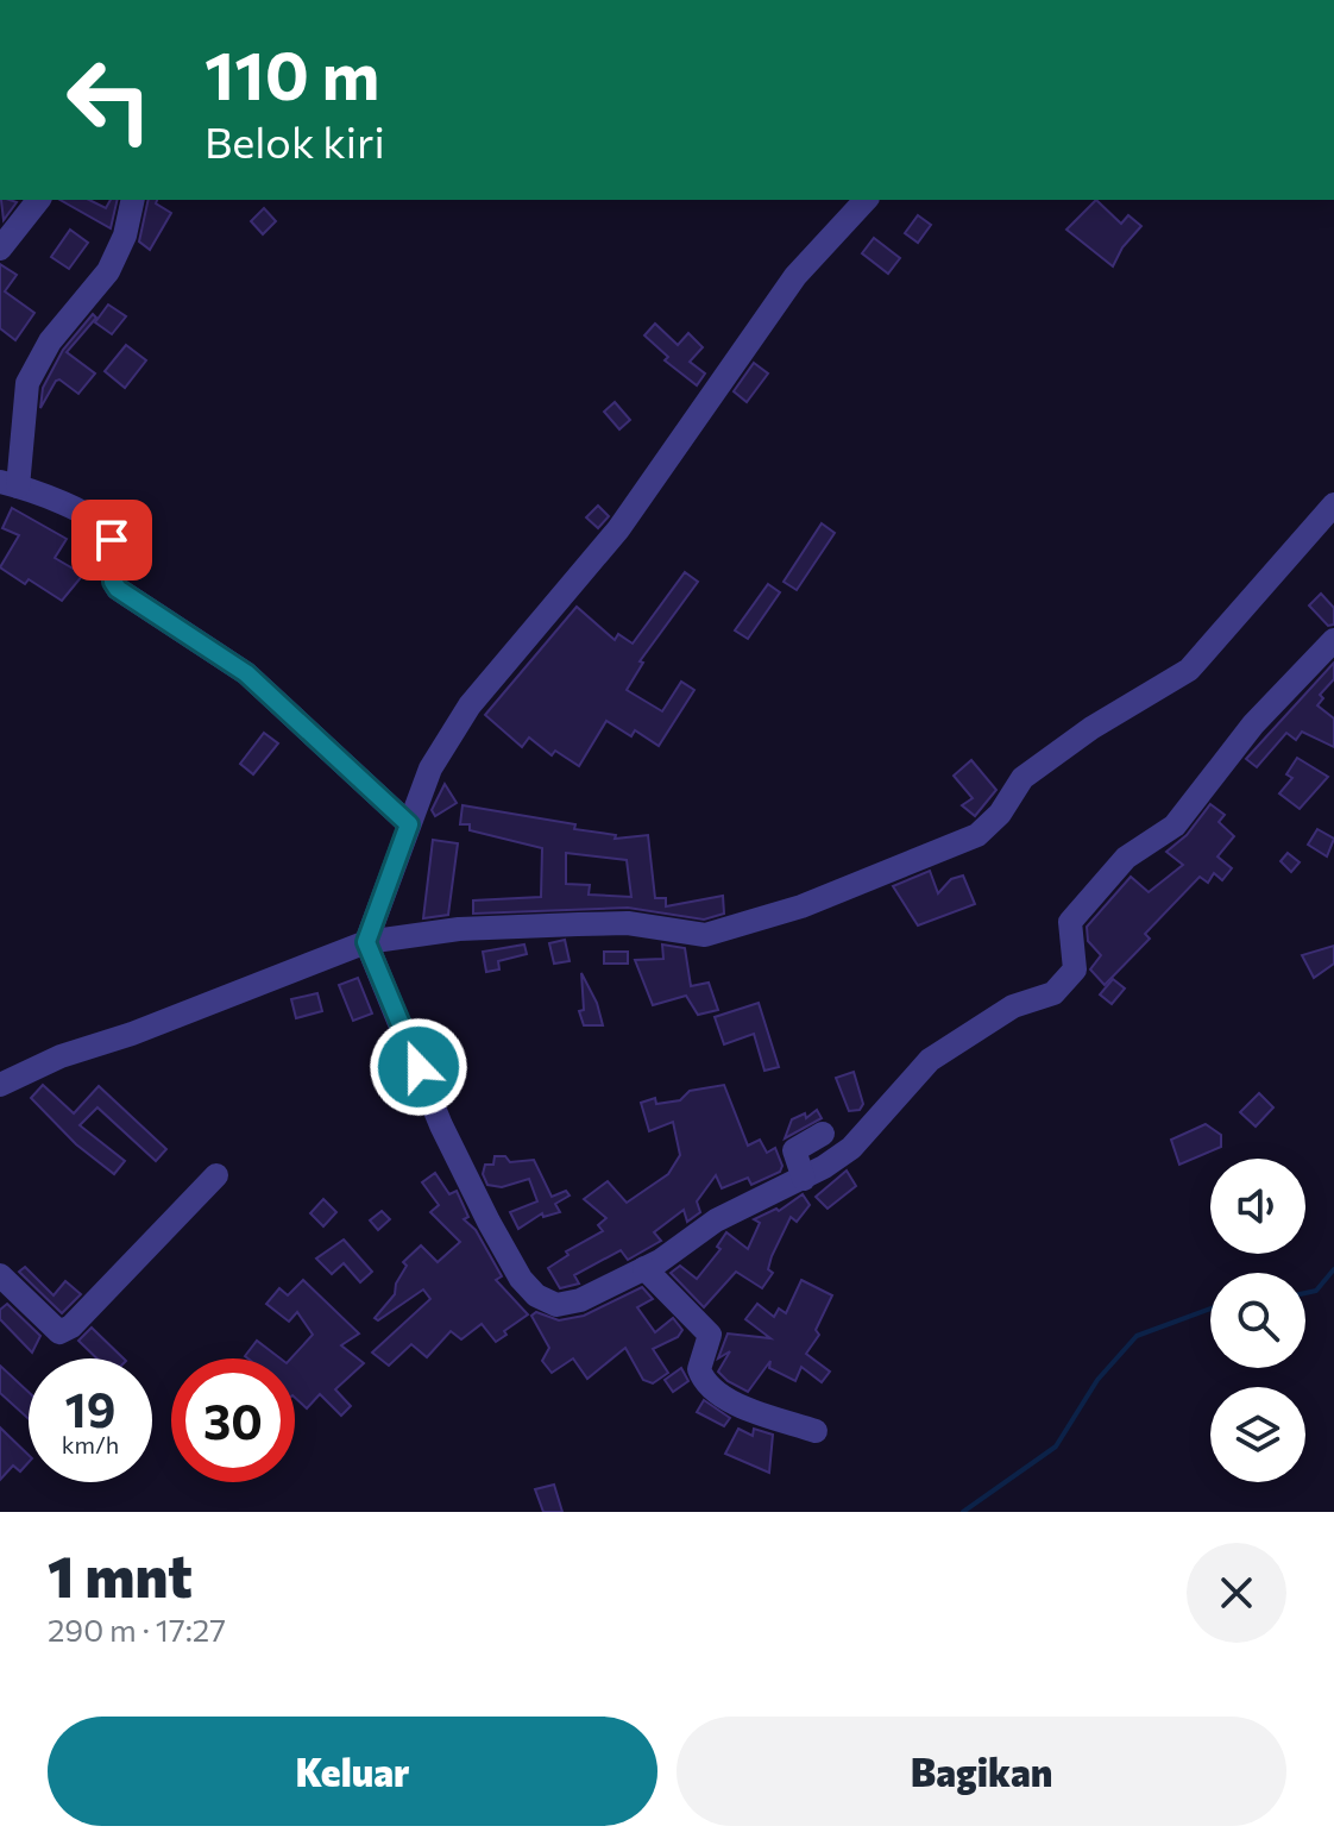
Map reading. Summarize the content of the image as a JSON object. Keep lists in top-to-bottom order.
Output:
{
  "page": {
    "turn": ["110 m", "Belok kiri"],
    "speed": "19 km/h",
    "limit": "30",
    "heading": ["1 mnt", "290 m · 17:27"],
    "buttons": ["Keluar", "Bagikan"]
  }
}
